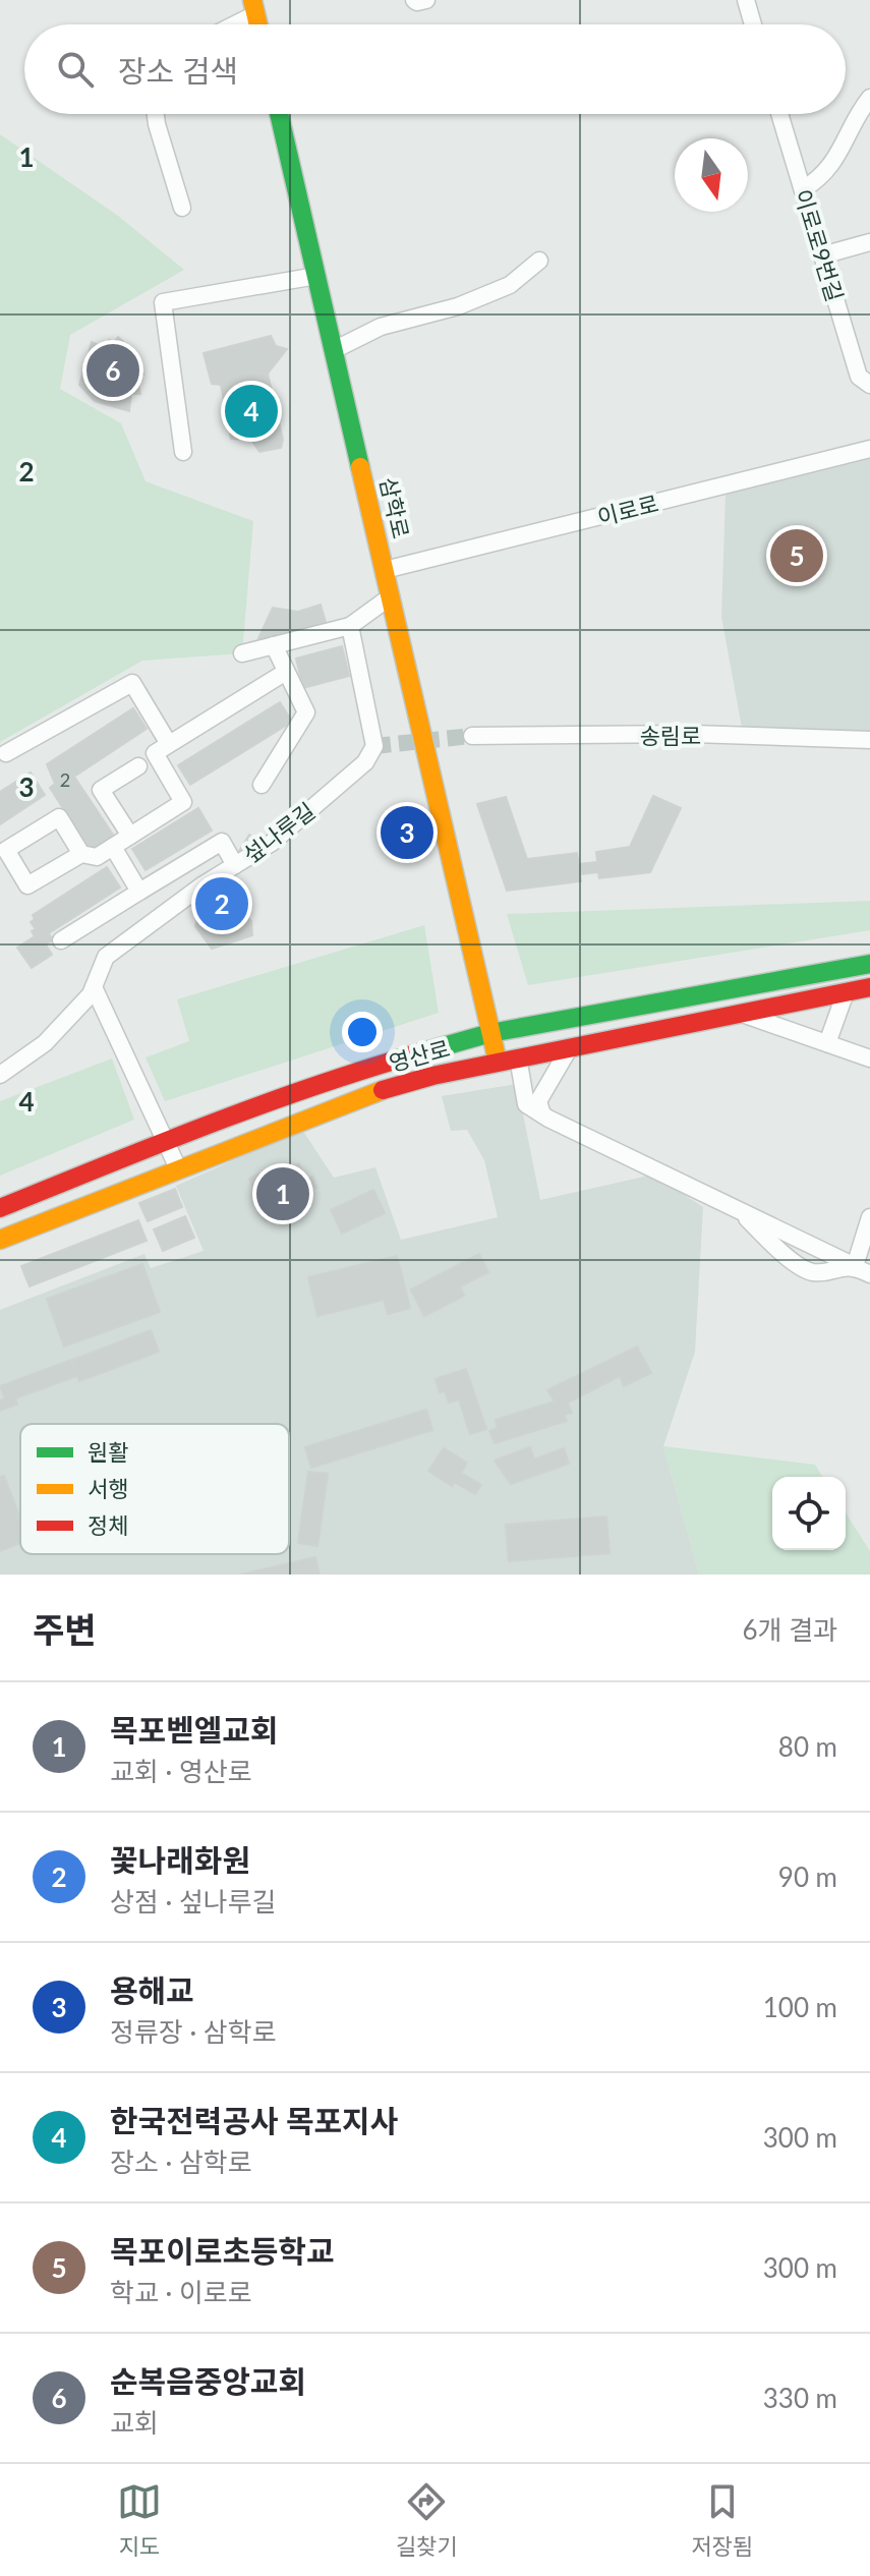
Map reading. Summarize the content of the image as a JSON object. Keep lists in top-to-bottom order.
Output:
{
  "streets": {
    "street": [
      "이로로9번길",
      "삼학로",
      "이로로",
      "송림로",
      "섶나루길",
      "영산로"
    ]
  },
  "crossings": [
    ["삼학로", "이로로"],
    ["삼학로", "영산로"]
  ],
  "house_numbers": ["2"],
  "legend": ["원활", "서행", "정체"],
  "north": "bottom",
  "page": {
    "search": "장소 검색",
    "pins": [
      "6",
      "4",
      "5",
      "3",
      "2",
      "1"
    ],
    "heading": ["주변", "6개 결과"],
    "list": [
      {
        "mark": "1",
        "name": "목포벧엘교회",
        "note": "교회 · 영산로",
        "value": "80 m"
      },
      {
        "mark": "2",
        "name": "꽃나래화원",
        "note": "상점 · 섶나루길",
        "value": "90 m"
      },
      {
        "mark": "3",
        "name": "용해교",
        "note": "정류장 · 삼학로",
        "value": "100 m"
      },
      {
        "mark": "4",
        "name": "한국전력공사 목포지사",
        "note": "장소 · 삼학로",
        "value": "300 m"
      },
      {
        "mark": "5",
        "name": "목포이로초등학교",
        "note": "학교 · 이로로",
        "value": "300 m"
      },
      {
        "mark": "6",
        "name": "순복음중앙교회",
        "note": "교회",
        "value": "330 m"
      }
    ],
    "nav": ["지도", "길찾기", "저장됨"]
  },
  "grid": {
    "rows": [
      "1",
      "2",
      "3",
      "4"
    ]
  }
}
